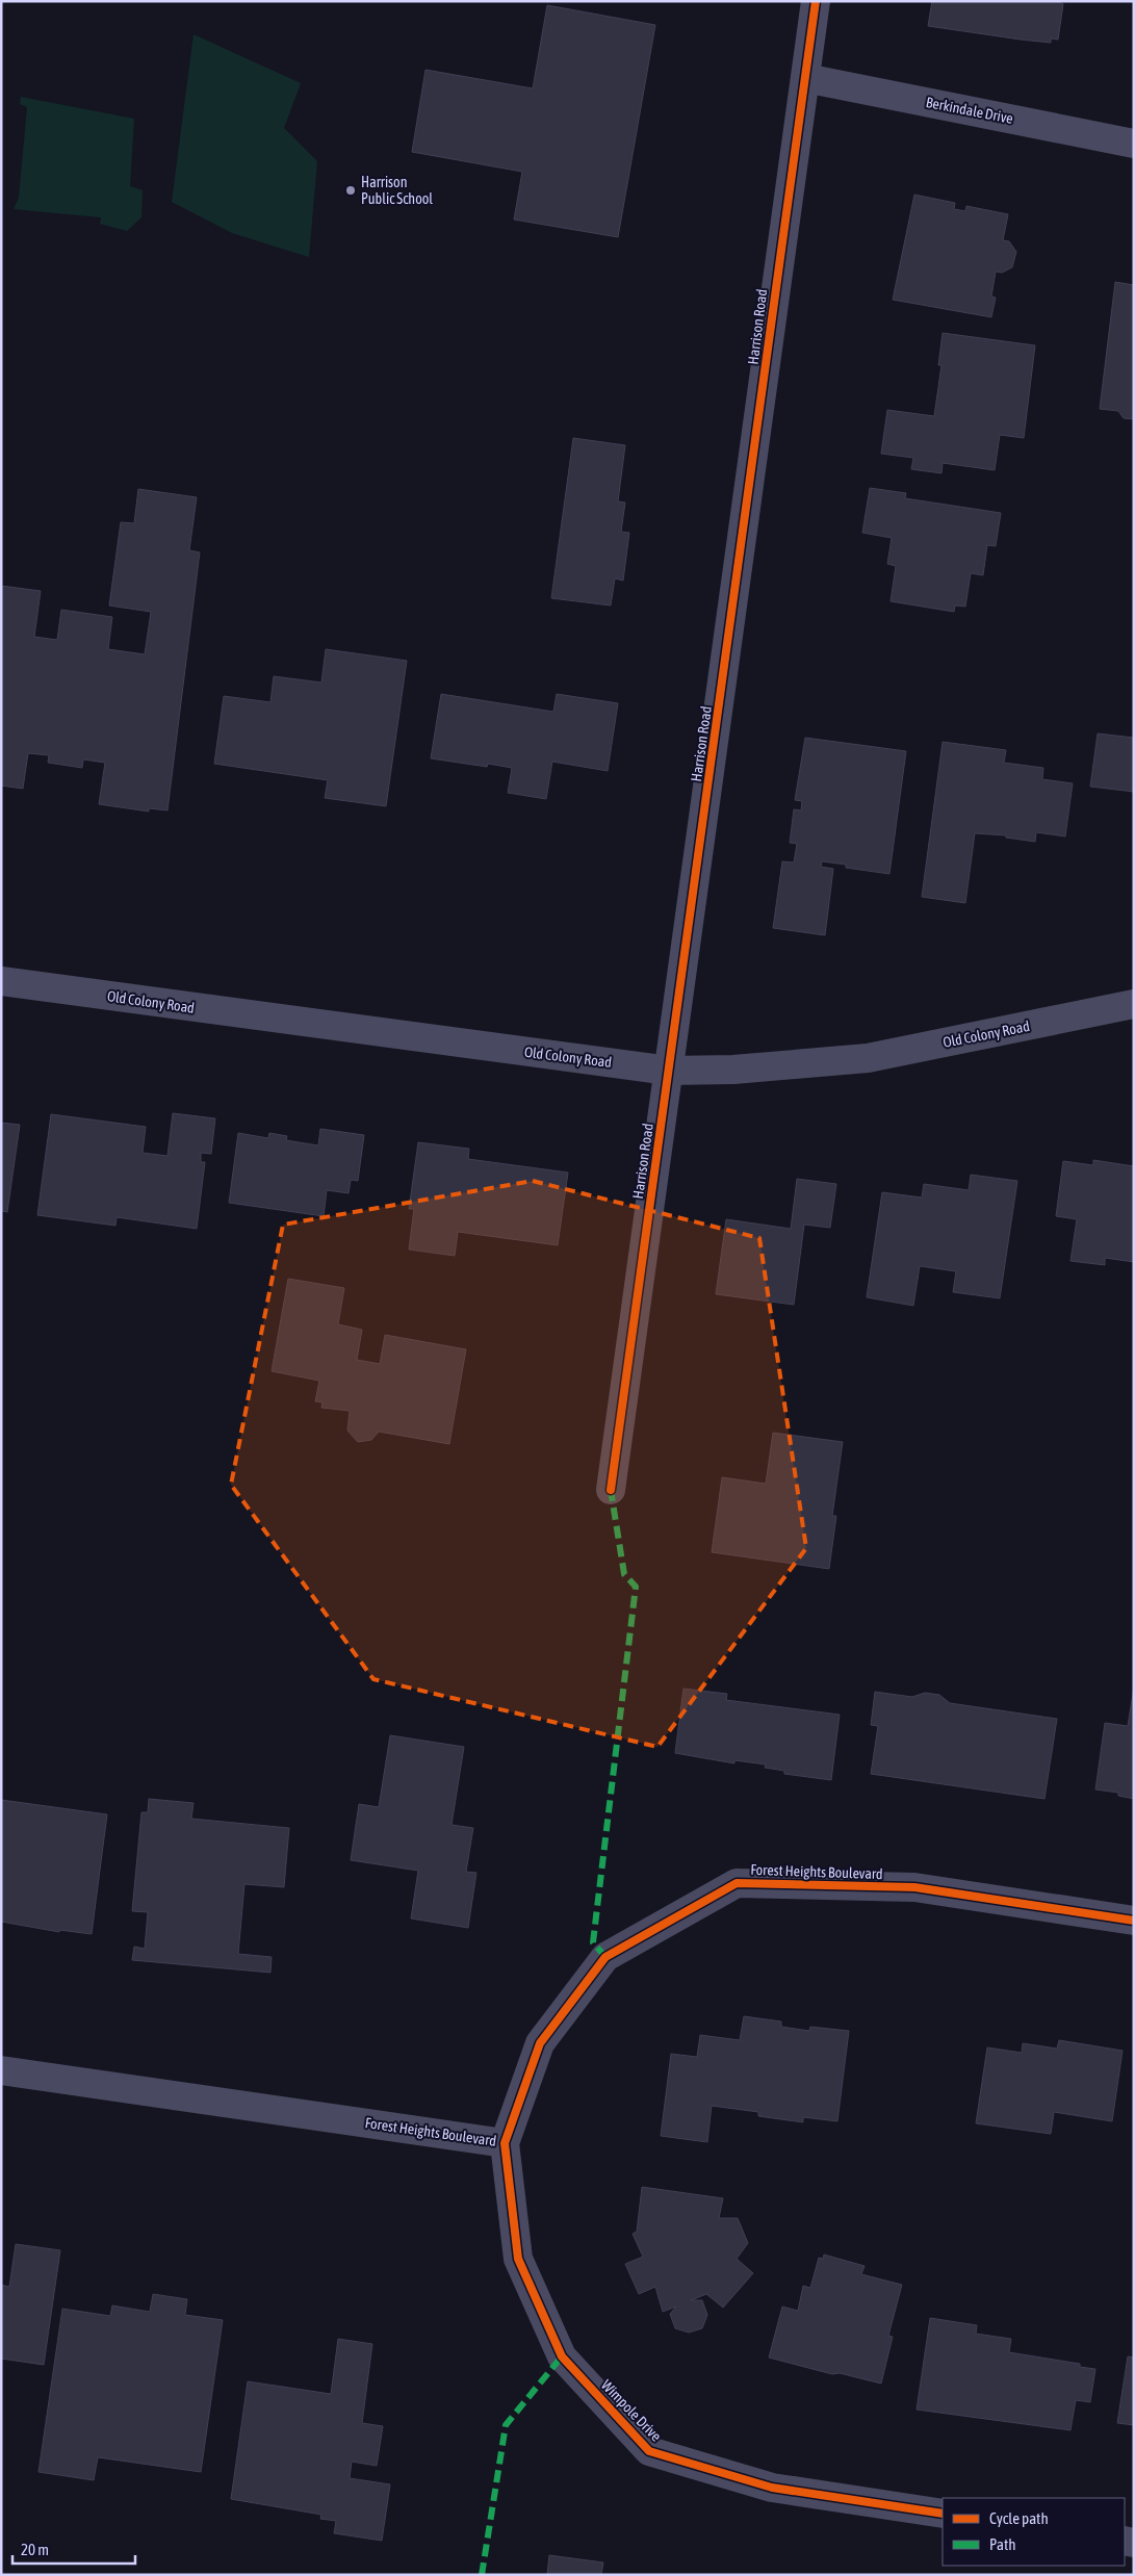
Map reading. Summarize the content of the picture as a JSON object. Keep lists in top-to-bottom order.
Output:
{
  "streets": {
    "street": [
      "Berkindale Drive",
      "Harrison Road",
      "Old Colony Road",
      "Forest Heights Boulevard",
      "Wimpole Drive"
    ]
  },
  "crossings": [
    ["Berkindale Drive", "Harrison Road"],
    ["Harrison Road", "Old Colony Road"],
    ["Forest Heights Boulevard", "Wimpole Drive"]
  ],
  "places": ["Harrison Public School"],
  "legend": ["Cycle path", "Path"],
  "scale_bar": "20 m"
}
